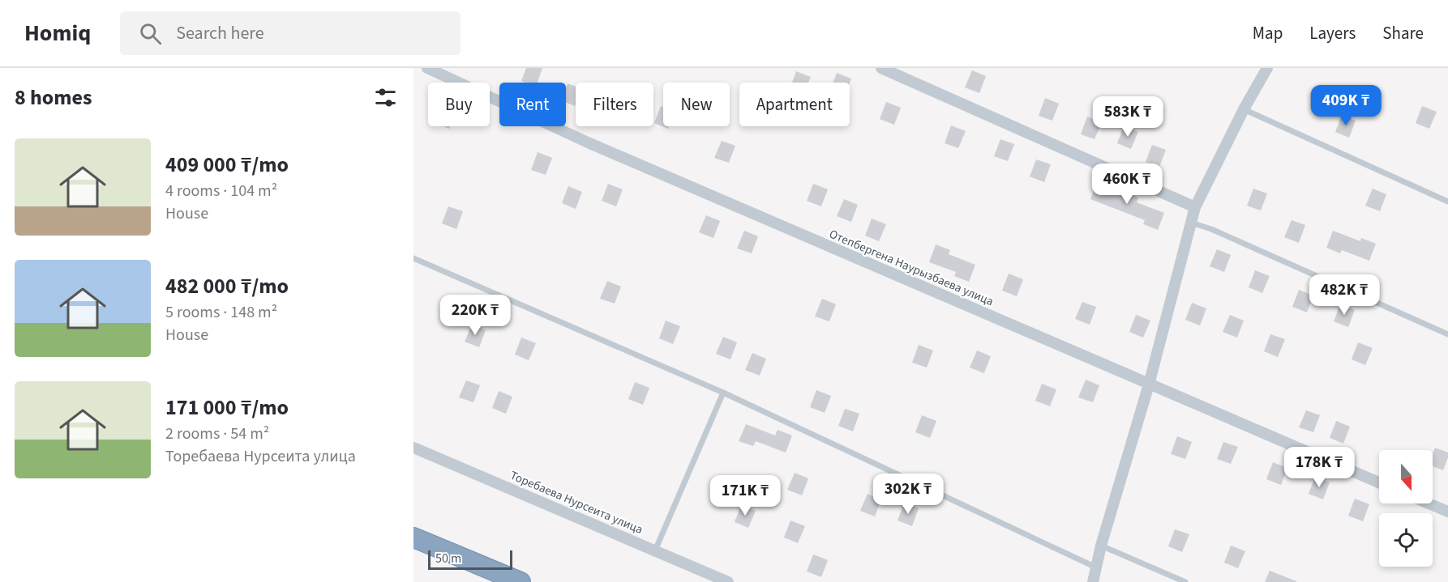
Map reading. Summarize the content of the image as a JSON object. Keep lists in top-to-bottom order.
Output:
{
  "streets": {
    "street": ["Отепбергена Наурызбаева улица", "Торебаева Нурсеита улица"]
  },
  "scale_bar": "50 m",
  "north": "bottom",
  "page": {
    "header": "Homiq",
    "search": "Search here",
    "nav": ["Map", "Layers", "Share"],
    "heading": "8 homes",
    "chip": [
      "Buy",
      "Rent",
      "Filters",
      "New",
      "Apartment"
    ],
    "price": [
      "409K ₸",
      "583K ₸",
      "460K ₸",
      "482K ₸",
      "220K ₸",
      "178K ₸",
      "302K ₸",
      "171K ₸"
    ],
    "list": [
      {
        "name": "409 000 ₸/mo",
        "note": "4 rooms · 104 m² · House"
      },
      {
        "name": "482 000 ₸/mo",
        "note": "5 rooms · 148 m² · House"
      },
      {
        "name": "171 000 ₸/mo",
        "note": "2 rooms · 54 m² · Торебаева Нурсеита улица"
      }
    ],
    "scale": "50 m"
  }
}
